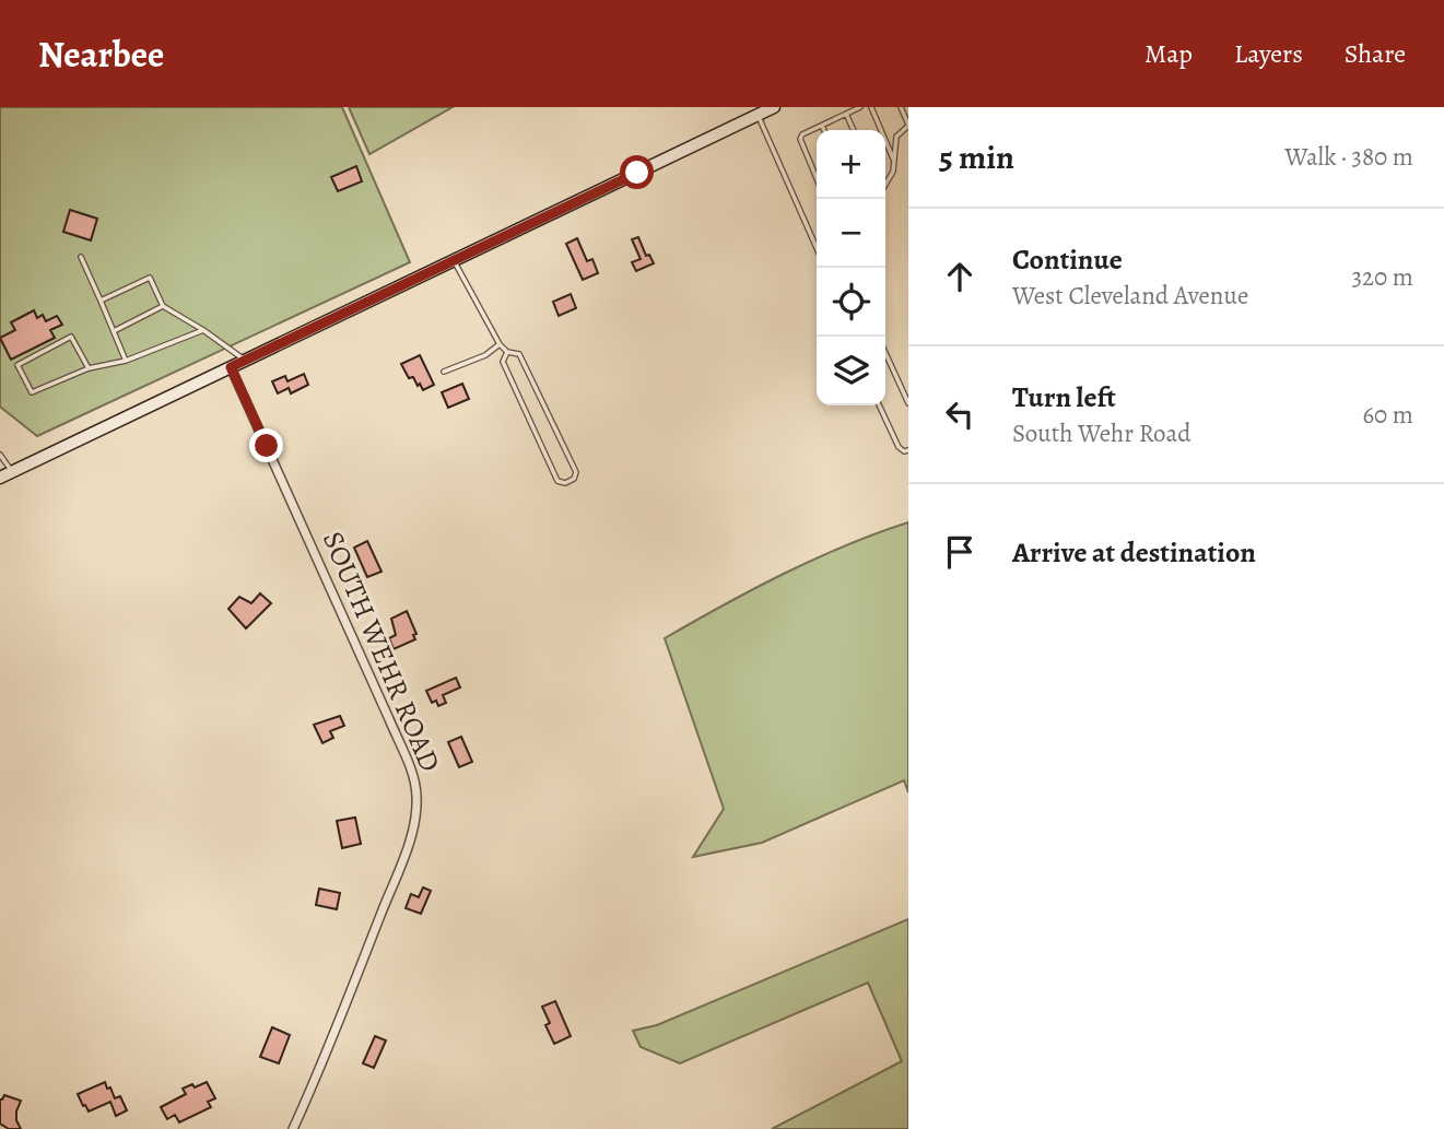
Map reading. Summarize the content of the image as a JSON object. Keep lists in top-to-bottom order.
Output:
{
  "streets": {
    "street": ["SOUTH WEHR ROAD"]
  },
  "page": {
    "header": "Nearbee",
    "nav": ["Map", "Layers", "Share"],
    "heading": ["5 min", "Walk · 380 m"],
    "map_buttons": ["+", "−"],
    "list": [
      ["Continue", "West Cleveland Avenue", "320 m"],
      ["Turn left", "South Wehr Road", "60 m"],
      "Arrive at destination"
    ]
  }
}
